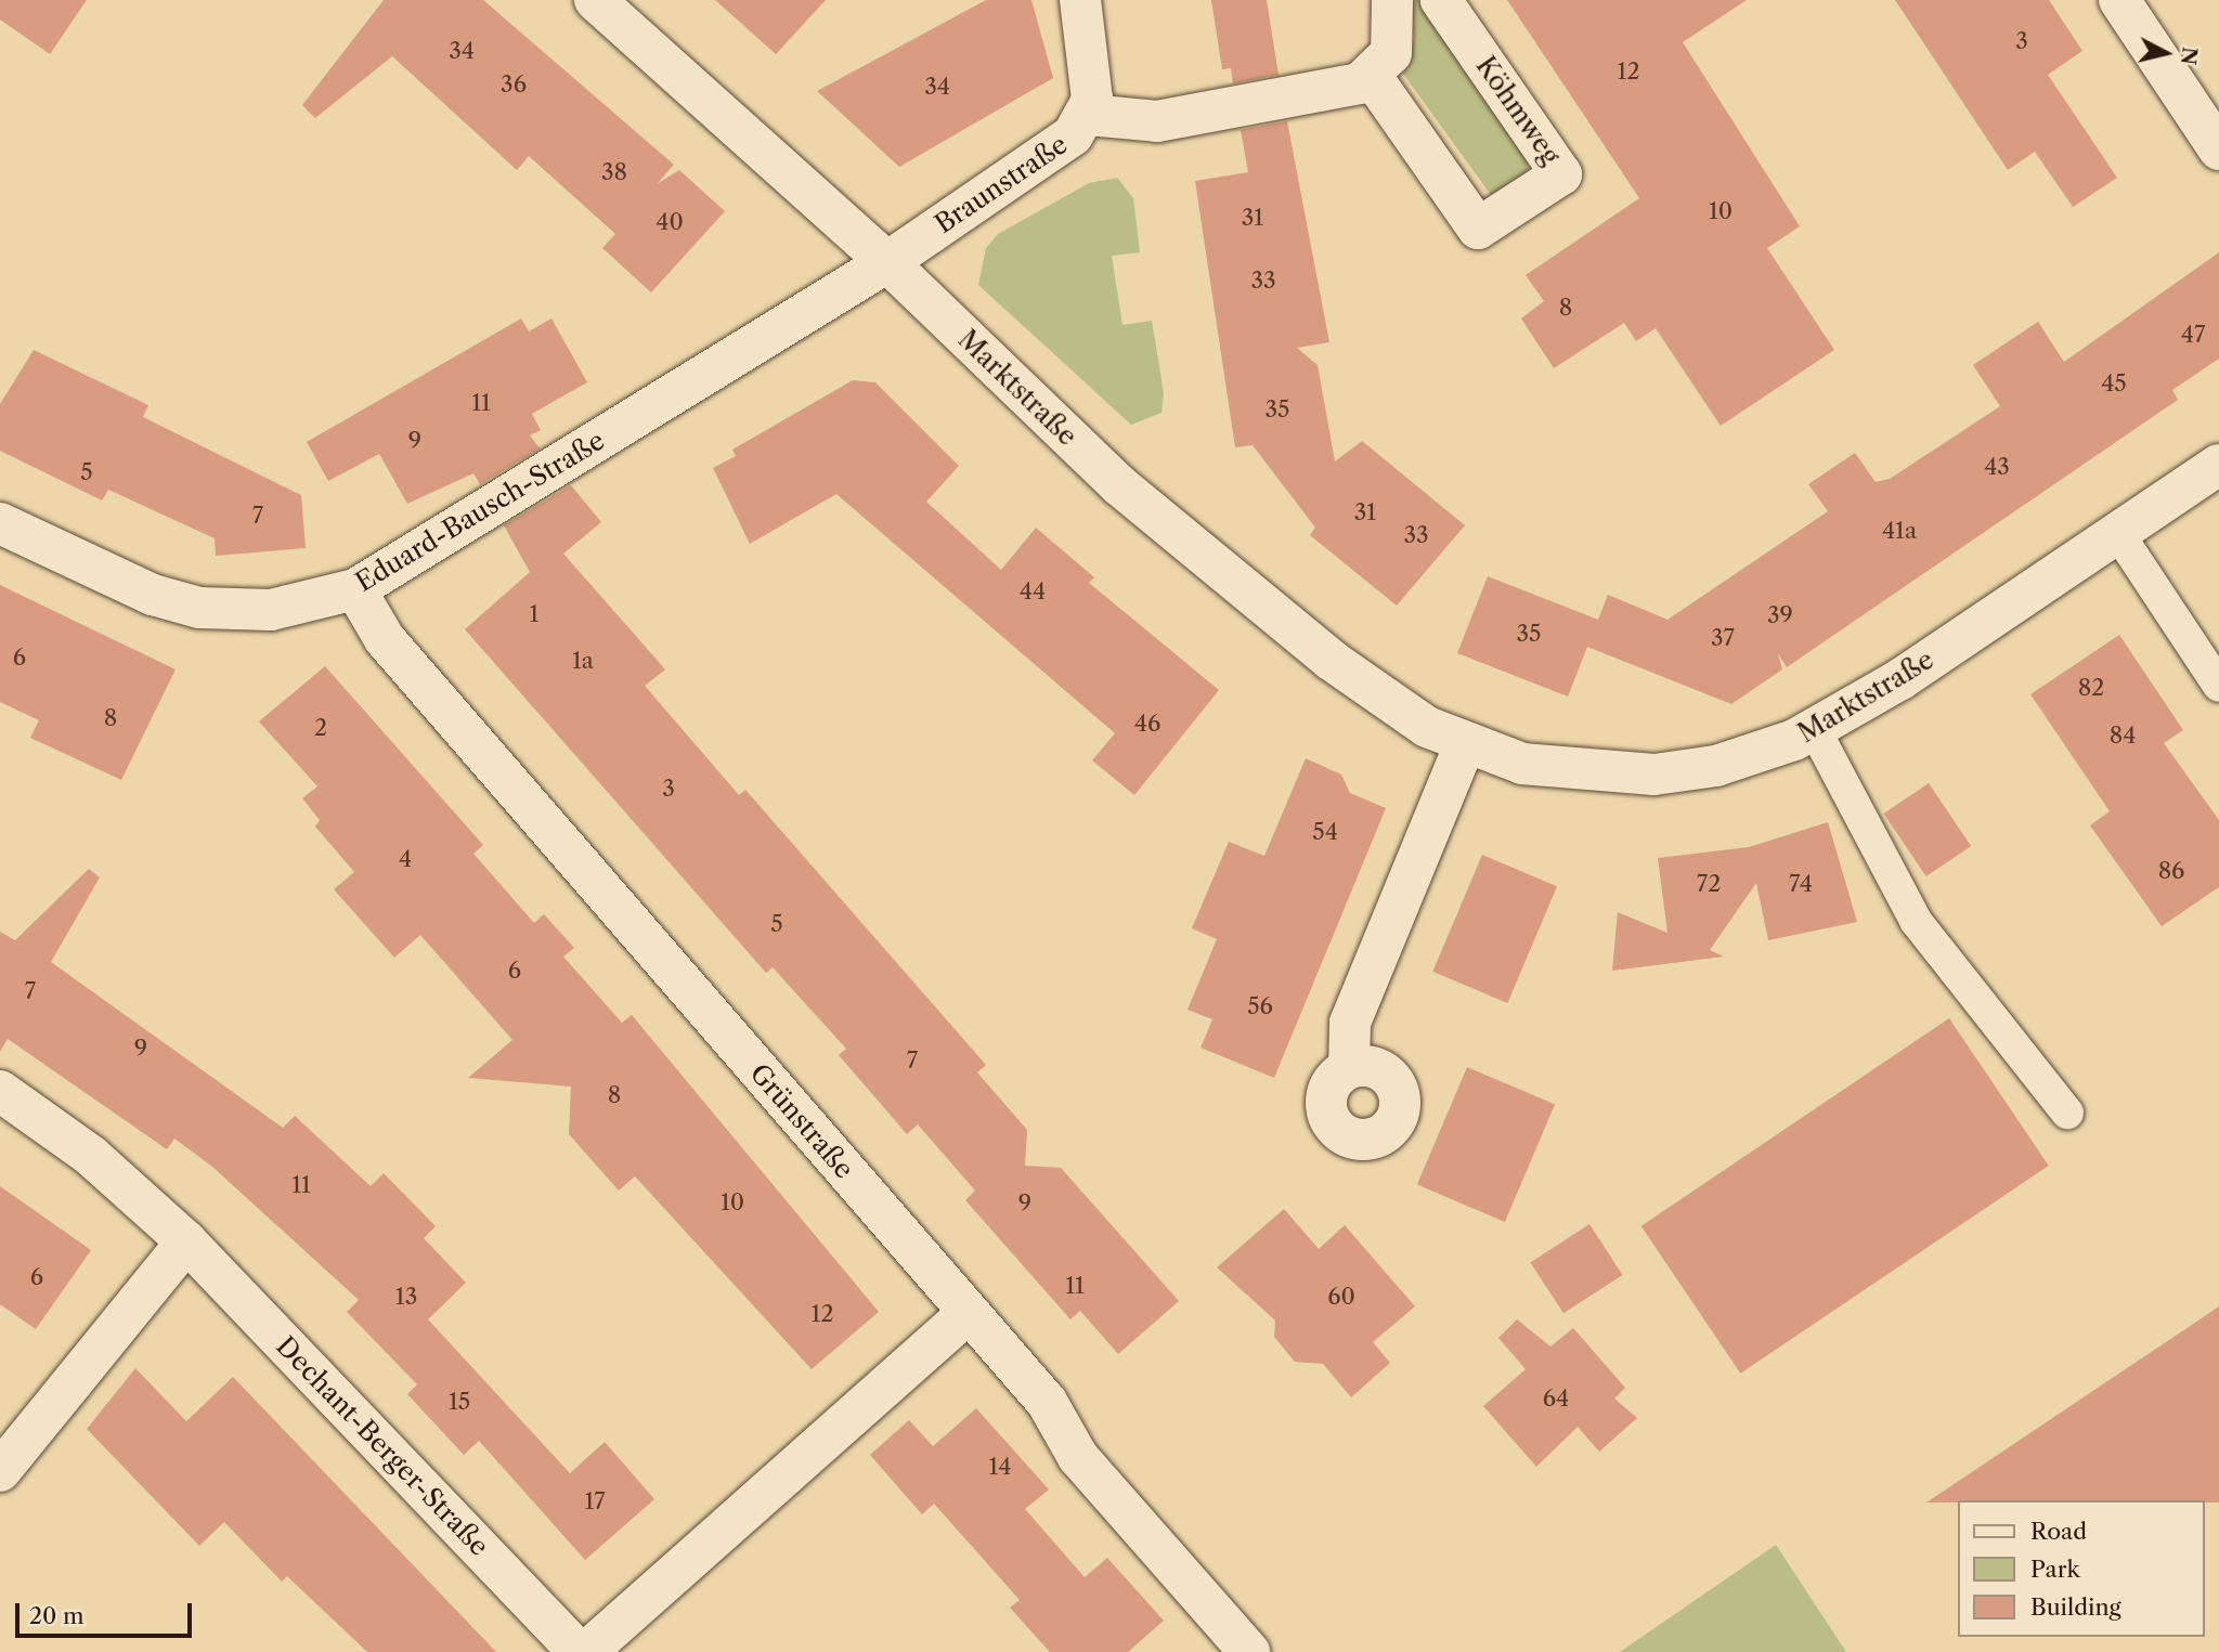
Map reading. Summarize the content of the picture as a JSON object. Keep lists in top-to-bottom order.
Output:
{
  "streets": {
    "street": [
      "Köhmweg",
      "Braunstraße",
      "Marktstraße",
      "Eduard-Bausch-Straße",
      "Grünstraße",
      "Dechant-Berger-Straße"
    ]
  },
  "crossings": [
    ["Braunstraße", "Marktstraße"],
    ["Braunstraße", "Eduard-Bausch-Straße"],
    ["Marktstraße", "Eduard-Bausch-Straße"],
    ["Eduard-Bausch-Straße", "Grünstraße"]
  ],
  "house_numbers": [
    "3",
    "34",
    "12",
    "36",
    "34",
    "38",
    "10",
    "31",
    "40",
    "33",
    "8",
    "47",
    "45",
    "11",
    "35",
    "9",
    "43",
    "5",
    "31",
    "7",
    "41a",
    "33",
    "44",
    "1",
    "39",
    "35",
    "37",
    "6",
    "1a",
    "82",
    "8",
    "46",
    "2",
    "84",
    "3",
    "54",
    "4",
    "86",
    "72",
    "74",
    "5",
    "6",
    "7",
    "56",
    "9",
    "7",
    "8",
    "11",
    "10",
    "9",
    "6",
    "11",
    "13",
    "60",
    "12",
    "64",
    "15",
    "14",
    "17"
  ],
  "legend": ["Road", "Park", "Building"],
  "scale_bar": "20 m",
  "north": "right"
}
